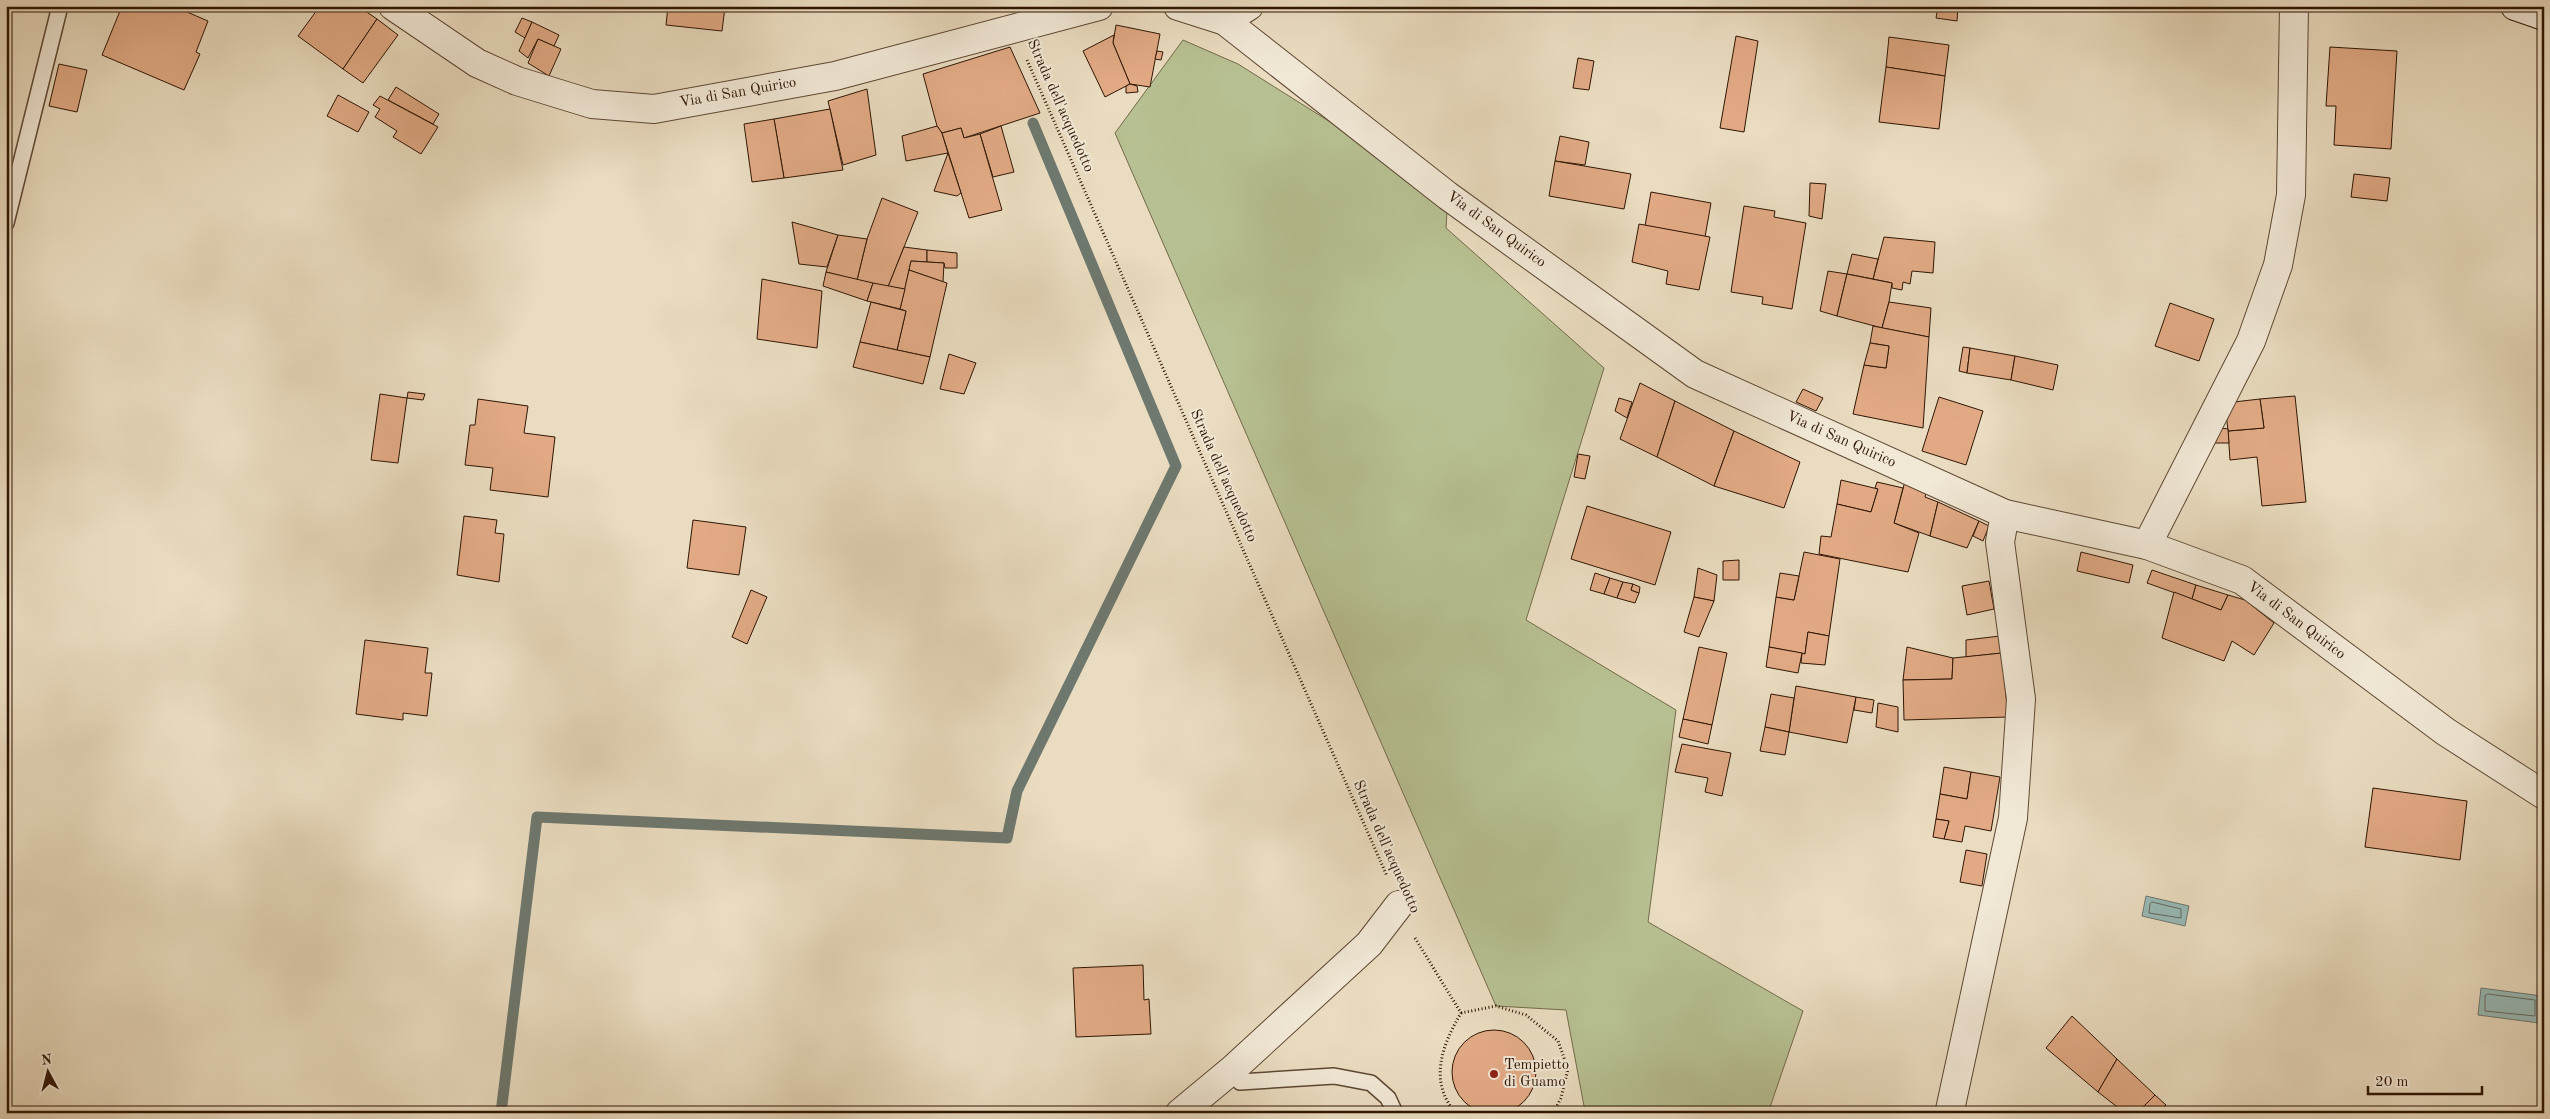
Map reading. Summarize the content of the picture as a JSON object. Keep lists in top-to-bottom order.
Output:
{
  "streets": {
    "street": ["Via di San Quirico"],
    "path": ["Strada dell'acquedotto"]
  },
  "crossings": [
    ["Via di San Quirico", "Strada dell'acquedotto"]
  ],
  "places": ["Tempietto di Guamo"],
  "scale_bar": "20 m",
  "north": "top"
}
